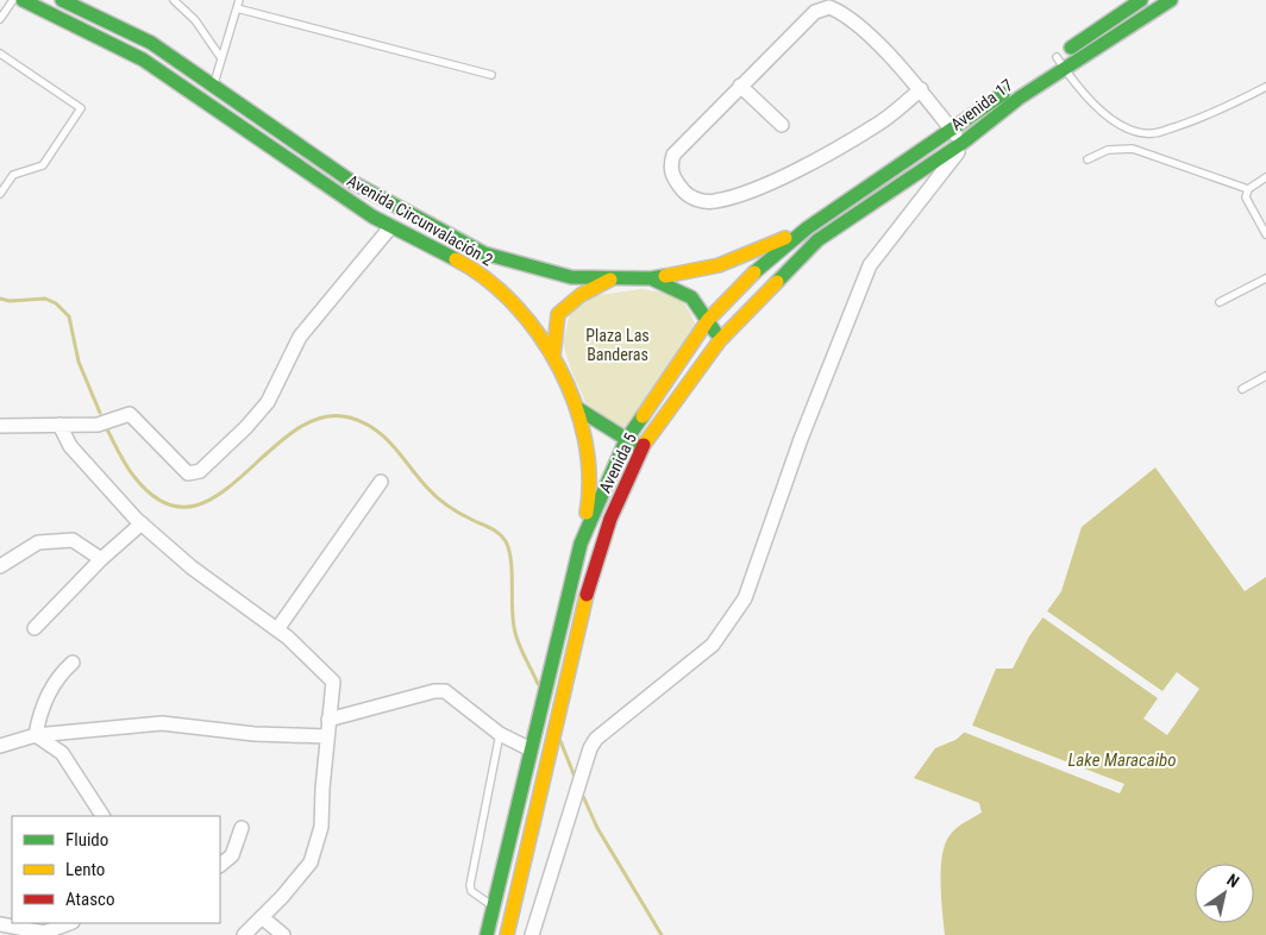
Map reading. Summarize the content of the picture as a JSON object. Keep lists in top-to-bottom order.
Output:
{
  "streets": {
    "main road": ["Avenida 17", "Avenida Circunvalación 2", "Avenida 5"]
  },
  "crossings": [
    ["Avenida 17", "Avenida Circunvalación 2"],
    ["Avenida 17", "Avenida 5"],
    ["Avenida Circunvalación 2", "Avenida 5"]
  ],
  "water": ["Lake Maracaibo"],
  "parks": ["Plaza Las Banderas"],
  "legend": ["Fluido", "Lento", "Atasco"],
  "north": "top right"
}
